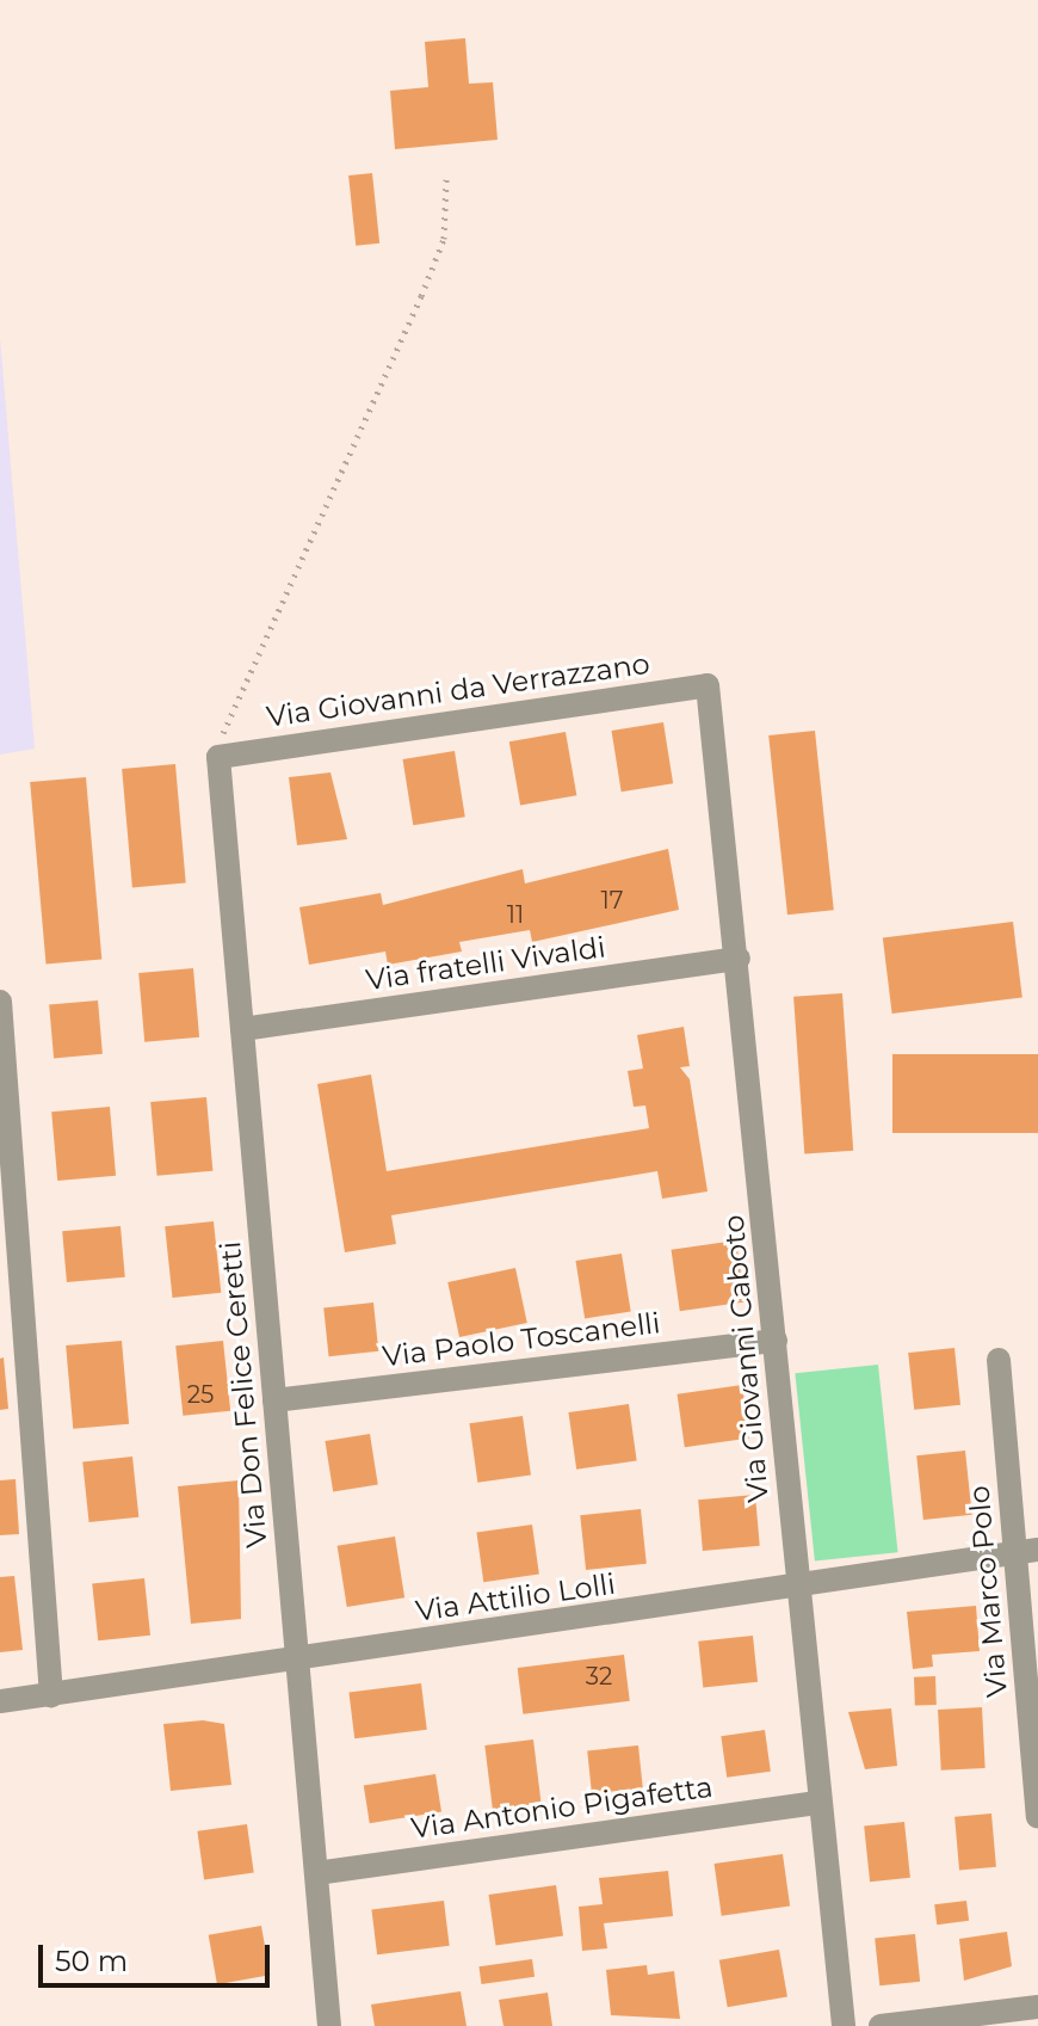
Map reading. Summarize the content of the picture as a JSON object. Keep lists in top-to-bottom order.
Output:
{
  "streets": {
    "street": [
      "Via Giovanni da Verrazzano",
      "Via fratelli Vivaldi",
      "Via Paolo Toscanelli",
      "Via Giovanni Caboto",
      "Via Don Felice Ceretti",
      "Via Marco Polo",
      "Via Attilio Lolli",
      "Via Antonio Pigafetta"
    ]
  },
  "crossings": [
    ["Via Giovanni da Verrazzano", "Via Giovanni Caboto"],
    ["Via Giovanni da Verrazzano", "Via Don Felice Ceretti"],
    ["Via fratelli Vivaldi", "Via Giovanni Caboto"],
    ["Via fratelli Vivaldi", "Via Don Felice Ceretti"],
    ["Via Paolo Toscanelli", "Via Giovanni Caboto"],
    ["Via Paolo Toscanelli", "Via Don Felice Ceretti"],
    ["Via Giovanni Caboto", "Via Attilio Lolli"],
    ["Via Giovanni Caboto", "Via Antonio Pigafetta"],
    ["Via Don Felice Ceretti", "Via Attilio Lolli"],
    ["Via Don Felice Ceretti", "Via Antonio Pigafetta"],
    ["Via Marco Polo", "Via Attilio Lolli"]
  ],
  "house_numbers": [
    "17",
    "11",
    "25",
    "32"
  ],
  "scale_bar": "50 m"
}
